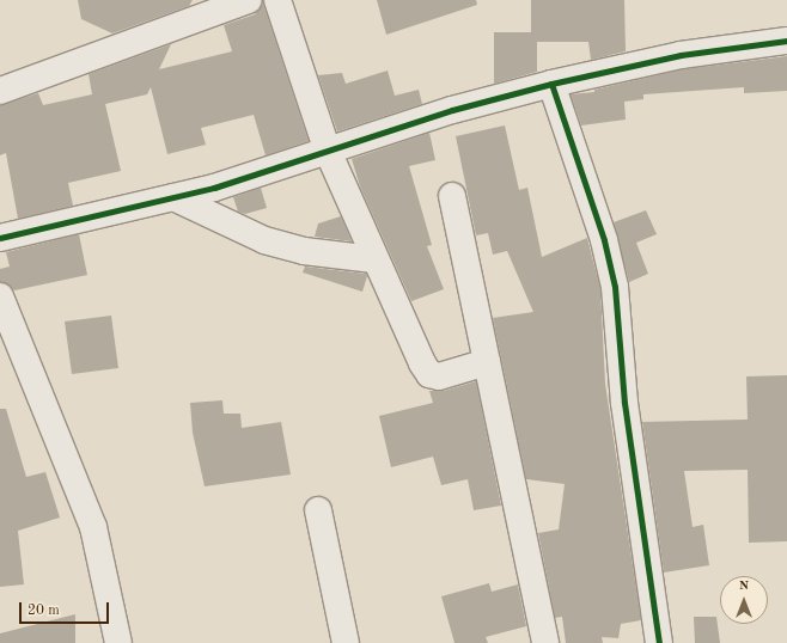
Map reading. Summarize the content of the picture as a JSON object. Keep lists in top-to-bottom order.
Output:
{
  "scale_bar": "20 m",
  "north": "top"
}
